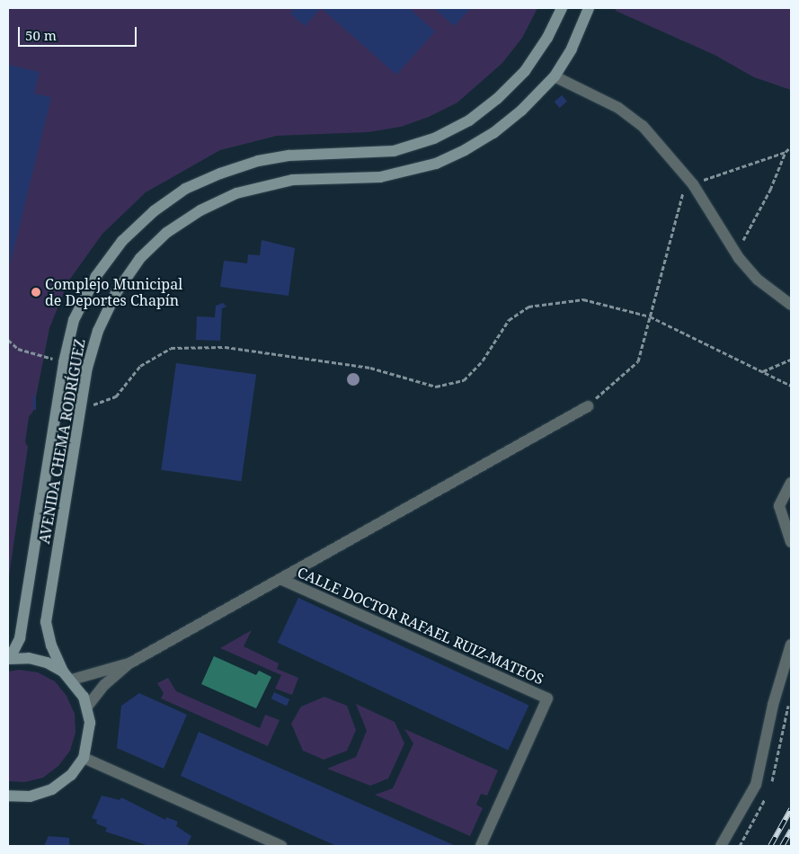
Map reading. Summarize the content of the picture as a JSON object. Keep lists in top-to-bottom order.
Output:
{
  "streets": {
    "main road": ["AVENIDA CHEMA RODRÍGUEZ"],
    "street": ["CALLE DOCTOR RAFAEL RUIZ-MATEOS"]
  },
  "places": ["Complejo Municipal de Deportes Chapín"],
  "scale_bar": "50 m"
}
